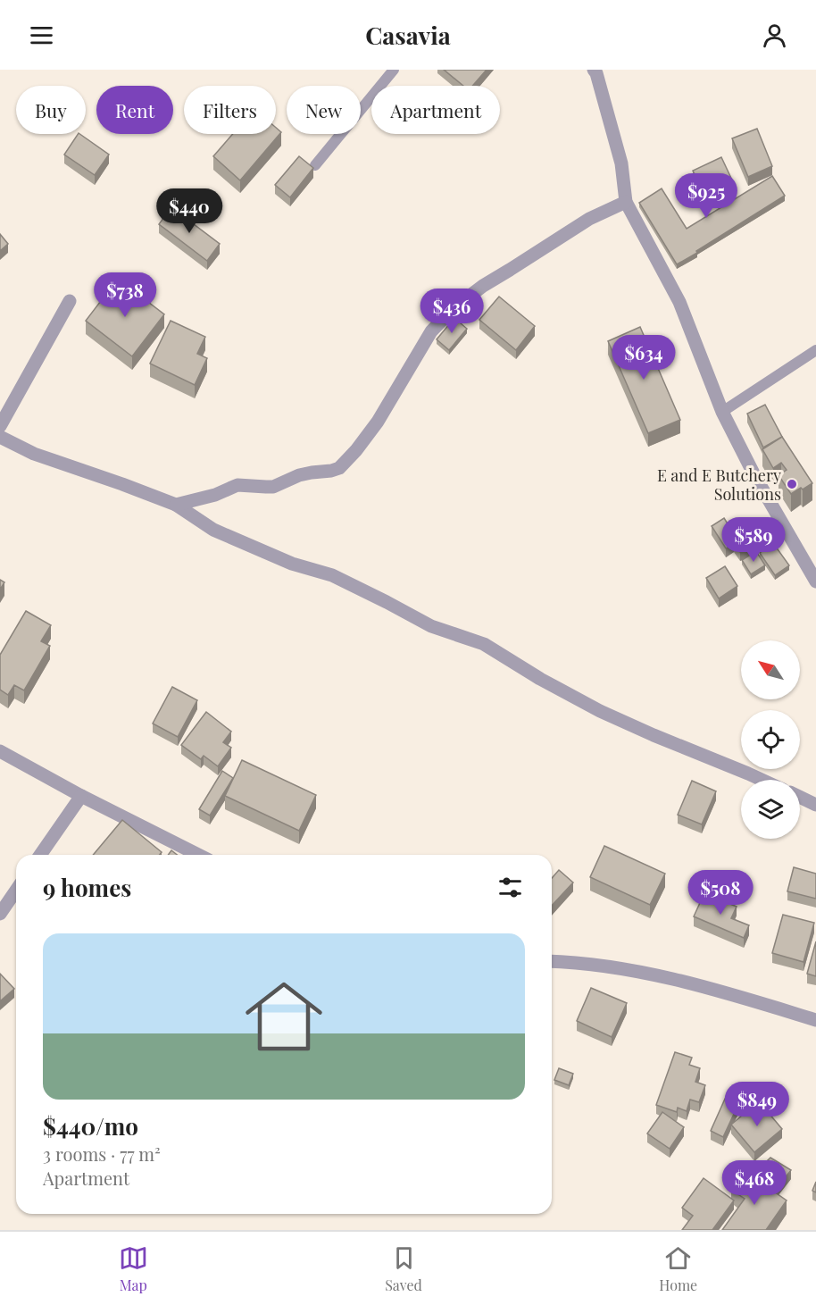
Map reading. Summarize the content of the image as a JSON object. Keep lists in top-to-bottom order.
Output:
{
  "places": ["E and E Butchery Solutions"],
  "north": "top left",
  "page": {
    "header": "Casavia",
    "chip": [
      "Buy",
      "Rent",
      "Filters",
      "New",
      "Apartment"
    ],
    "price": [
      "$925",
      "$440",
      "$738",
      "$436",
      "$634",
      "$589",
      "$508",
      "$849",
      "$468"
    ],
    "heading": "9 homes",
    "list": [
      {
        "name": "$440/mo",
        "note": "3 rooms · 77 m² · Apartment"
      }
    ],
    "tabs": ["Map", "Saved", "Home"]
  }
}
